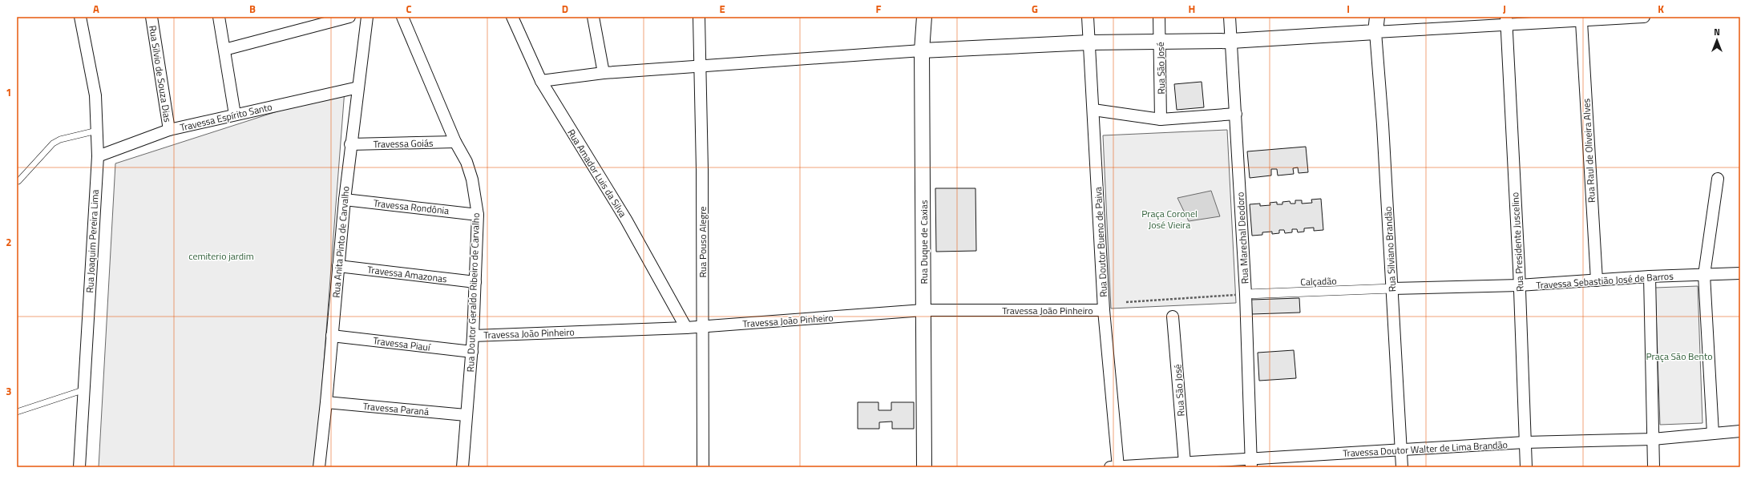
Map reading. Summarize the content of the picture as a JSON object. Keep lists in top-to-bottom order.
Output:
{
  "streets": {
    "street": [
      "Rua São José",
      "Rua Silvio de Souza Dias",
      "Travessa Espírito Santo",
      "Travessa Goiás",
      "Rua Raul de Oliveira Alves",
      "Rua Amador Luis da Silva",
      "Travessa Rondônia",
      "Rua Marechal Deodoro",
      "Rua Joaquim Pereira Lima",
      "Rua Anita Pinto de Carvalho",
      "Rua Pouso Alegre",
      "Rua Duque de Caxias",
      "Rua Doutor Bueno de Paiva",
      "Rua Presidente Juscelino",
      "Rua Silviano Brandão",
      "Travessa Amazonas",
      "Travessa Sebastião José de Barros",
      "Calçadão",
      "Rua Doutor Geraldo Ribeiro de Carvalho",
      "Travessa João Pinheiro",
      "Travessa Piauí",
      "Travessa Paraná",
      "Travessa Doutor Walter de Lima Brandão"
    ]
  },
  "crossings": [
    ["Rua São José", "Travessa Doutor Walter de Lima Brandão"],
    ["Rua Silvio de Souza Dias", "Travessa Espírito Santo"],
    ["Travessa Espírito Santo", "Rua Joaquim Pereira Lima"],
    ["Travessa Espírito Santo", "Rua Anita Pinto de Carvalho"],
    ["Travessa Goiás", "Rua Anita Pinto de Carvalho"],
    ["Travessa Goiás", "Rua Doutor Geraldo Ribeiro de Carvalho"],
    ["Rua Raul de Oliveira Alves", "Travessa Sebastião José de Barros"],
    ["Rua Amador Luis da Silva", "Travessa João Pinheiro"],
    ["Travessa Rondônia", "Rua Anita Pinto de Carvalho"],
    ["Travessa Rondônia", "Rua Doutor Geraldo Ribeiro de Carvalho"],
    ["Rua Marechal Deodoro", "Calçadão"],
    ["Rua Marechal Deodoro", "Travessa Doutor Walter de Lima Brandão"],
    ["Rua Anita Pinto de Carvalho", "Travessa Amazonas"],
    ["Rua Anita Pinto de Carvalho", "Travessa Piauí"],
    ["Rua Anita Pinto de Carvalho", "Travessa Paraná"],
    ["Rua Pouso Alegre", "Travessa João Pinheiro"],
    ["Rua Duque de Caxias", "Travessa João Pinheiro"],
    ["Rua Doutor Bueno de Paiva", "Travessa João Pinheiro"],
    ["Rua Doutor Bueno de Paiva", "Travessa Doutor Walter de Lima Brandão"],
    ["Rua Presidente Juscelino", "Travessa Sebastião José de Barros"],
    ["Rua Presidente Juscelino", "Travessa Doutor Walter de Lima Brandão"],
    ["Rua Silviano Brandão", "Travessa Sebastião José de Barros"],
    ["Rua Silviano Brandão", "Calçadão"],
    ["Rua Silviano Brandão", "Travessa Doutor Walter de Lima Brandão"],
    ["Travessa Amazonas", "Rua Doutor Geraldo Ribeiro de Carvalho"],
    ["Travessa Sebastião José de Barros", "Calçadão"],
    ["Rua Doutor Geraldo Ribeiro de Carvalho", "Travessa João Pinheiro"],
    ["Rua Doutor Geraldo Ribeiro de Carvalho", "Travessa Piauí"],
    ["Rua Doutor Geraldo Ribeiro de Carvalho", "Travessa Paraná"]
  ],
  "parks": ["Praça Coronel José Vieira", "cemiterio jardim", "Praça São Bento"],
  "north": "top",
  "grid": {
    "columns": [
      "A",
      "B",
      "C",
      "D",
      "E",
      "F",
      "G",
      "H",
      "I",
      "J",
      "K"
    ],
    "rows": ["1", "2", "3"]
  }
}
